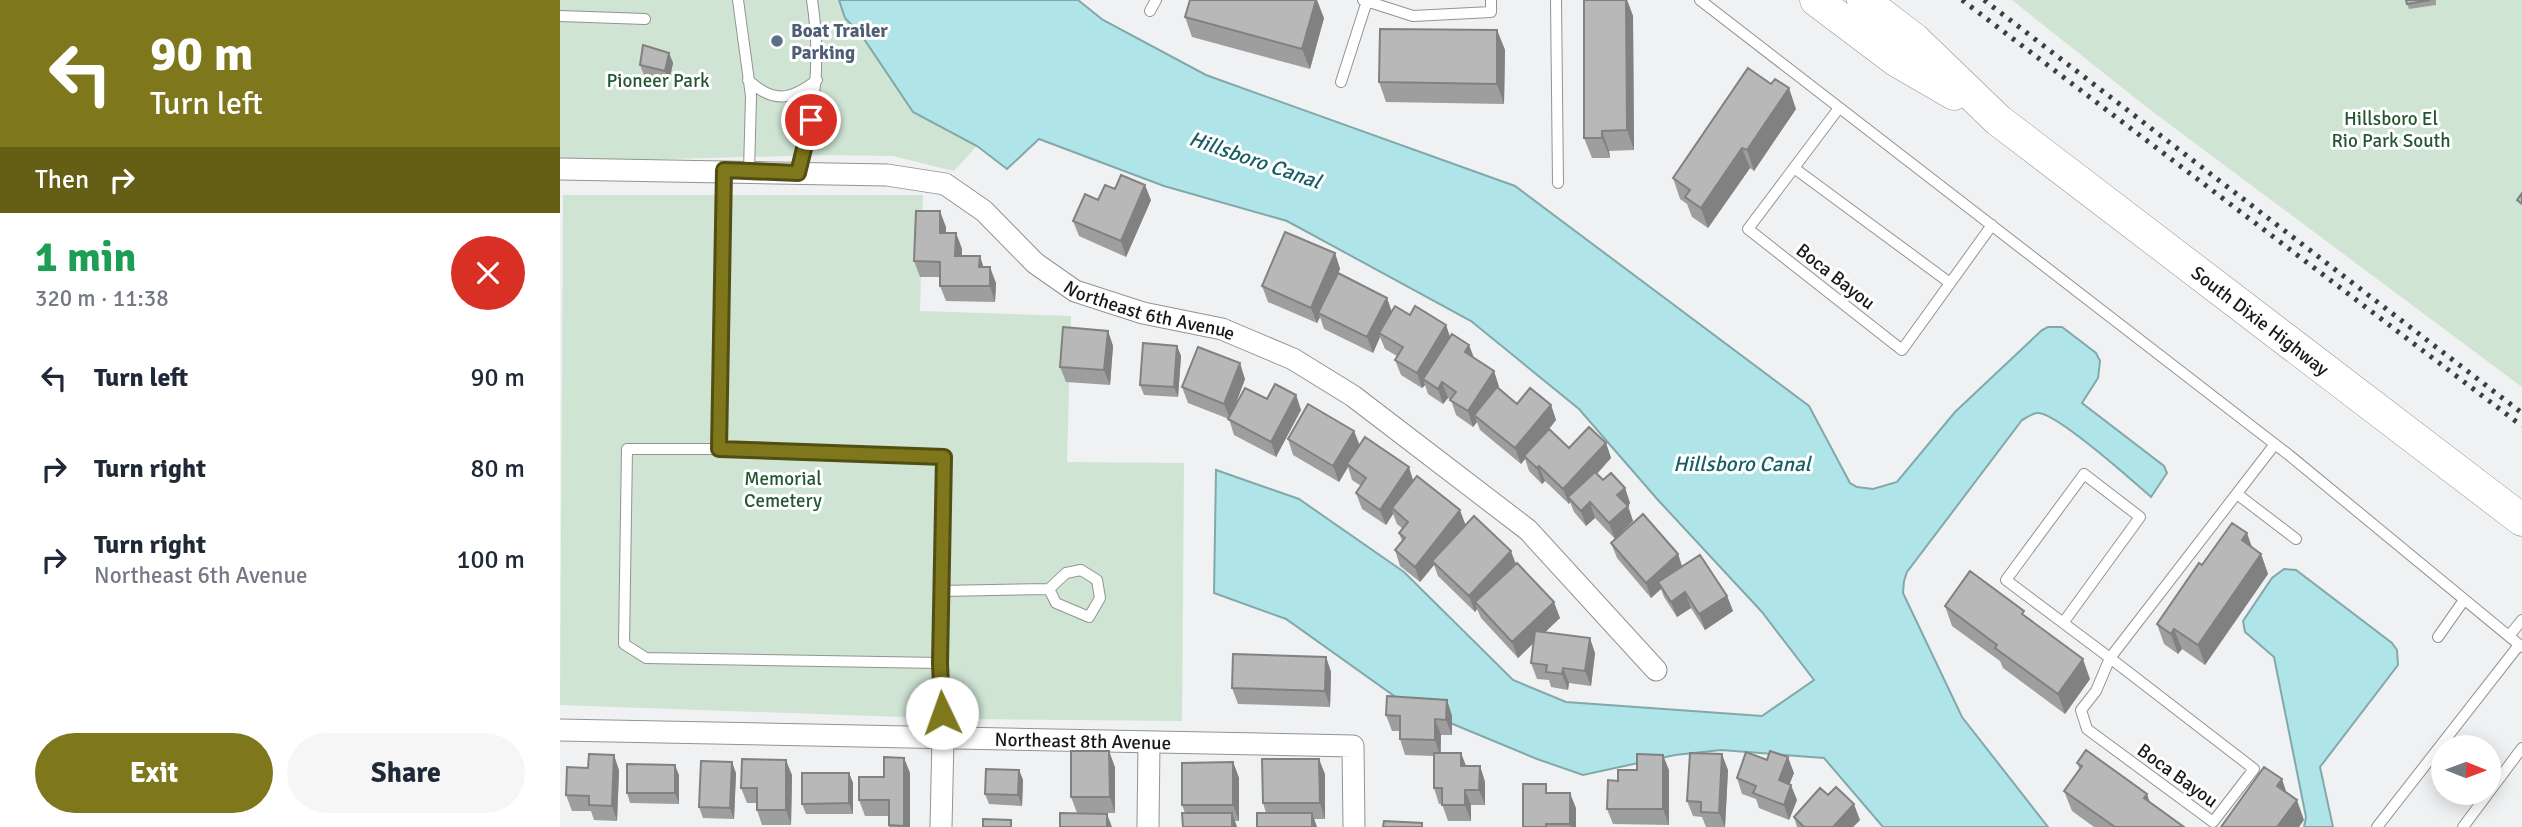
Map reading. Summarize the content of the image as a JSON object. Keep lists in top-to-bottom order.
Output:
{
  "streets": {
    "main road": ["South Dixie Highway"],
    "street": ["Northeast 6th Avenue", "Northeast 8th Avenue"],
    "lane": ["Boca Bayou"]
  },
  "water": ["Hillsboro Canal"],
  "parks": ["Pioneer Park", "Hillsboro El Rio Park South", "Memorial Cemetery"],
  "places": ["Boat Trailer Parking"],
  "north": "right",
  "page": {
    "turn": ["90 m", "Turn left"],
    "then": "Then",
    "heading": ["1 min", "320 m · 11:38"],
    "list": [
      {
        "name": "Turn left",
        "value": "90 m"
      },
      {
        "name": "Turn right",
        "value": "80 m"
      },
      {
        "name": "Turn right",
        "note": "Northeast 6th Avenue",
        "value": "100 m"
      }
    ],
    "buttons": ["Exit", "Share"]
  }
}
